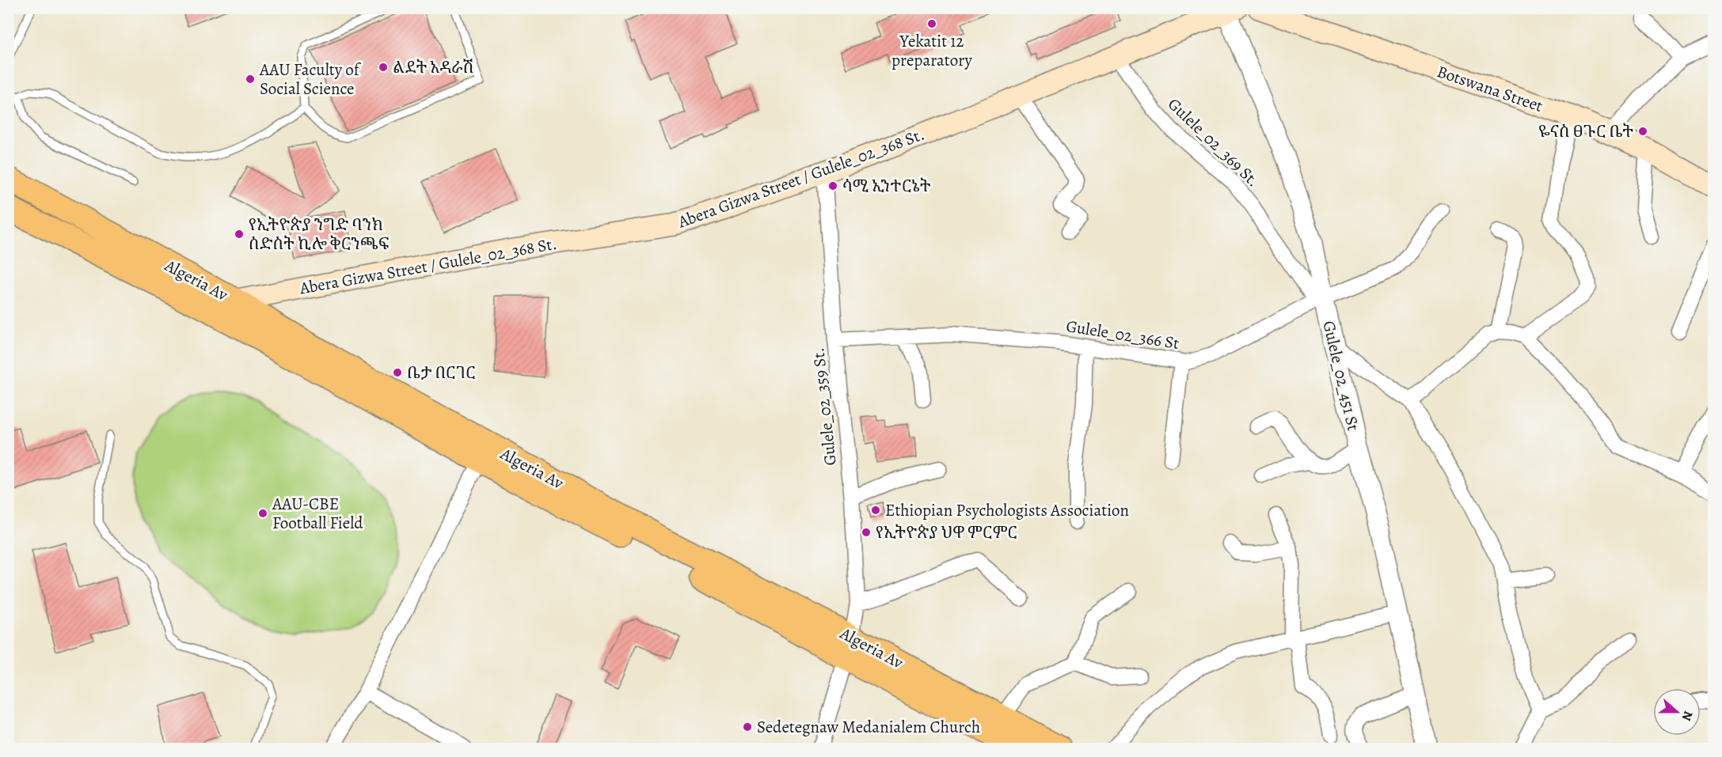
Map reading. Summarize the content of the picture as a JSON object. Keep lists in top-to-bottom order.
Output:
{
  "streets": {
    "main road": ["Botswana Street", "Abera Gizwa Street / Gulele_02_368 St.", "Algeria Av"],
    "street": [
      "Gulele_02_369 St.",
      "Gulele_02_366 St",
      "Gulele_02_451 St",
      "Gulele_02_359 St."
    ]
  },
  "crossings": [
    ["Gulele_02_369 St.", "Abera Gizwa Street / Gulele_02_368 St."],
    ["Gulele_02_369 St.", "Gulele_02_366 St"],
    ["Gulele_02_369 St.", "Gulele_02_451 St"],
    ["Abera Gizwa Street / Gulele_02_368 St.", "Algeria Av"],
    ["Abera Gizwa Street / Gulele_02_368 St.", "Gulele_02_451 St"],
    ["Abera Gizwa Street / Gulele_02_368 St.", "Gulele_02_359 St."],
    ["Algeria Av", "Gulele_02_359 St."],
    ["Gulele_02_366 St", "Gulele_02_451 St"],
    ["Gulele_02_366 St", "Gulele_02_359 St."]
  ],
  "places": [
    "Yekatit 12 preparatory",
    "ልደት አዳራሽ",
    "AAU Faculty of Social Science",
    "ዬናስ ፀጉር ቤት",
    "ሳሚ ኢንተርኔት",
    "የኢትዮጵያ ንግድ ባንክ ስድስት ኪሎ ቅርንጫፍ",
    "ቤታ በርገር",
    "Ethiopian Psychologists Association",
    "AAU-CBE Football Field",
    "የኢትዮጵያ ህዋ ምርምር",
    "Sedetegnaw Medanialem Church"
  ],
  "north": "right"
}
